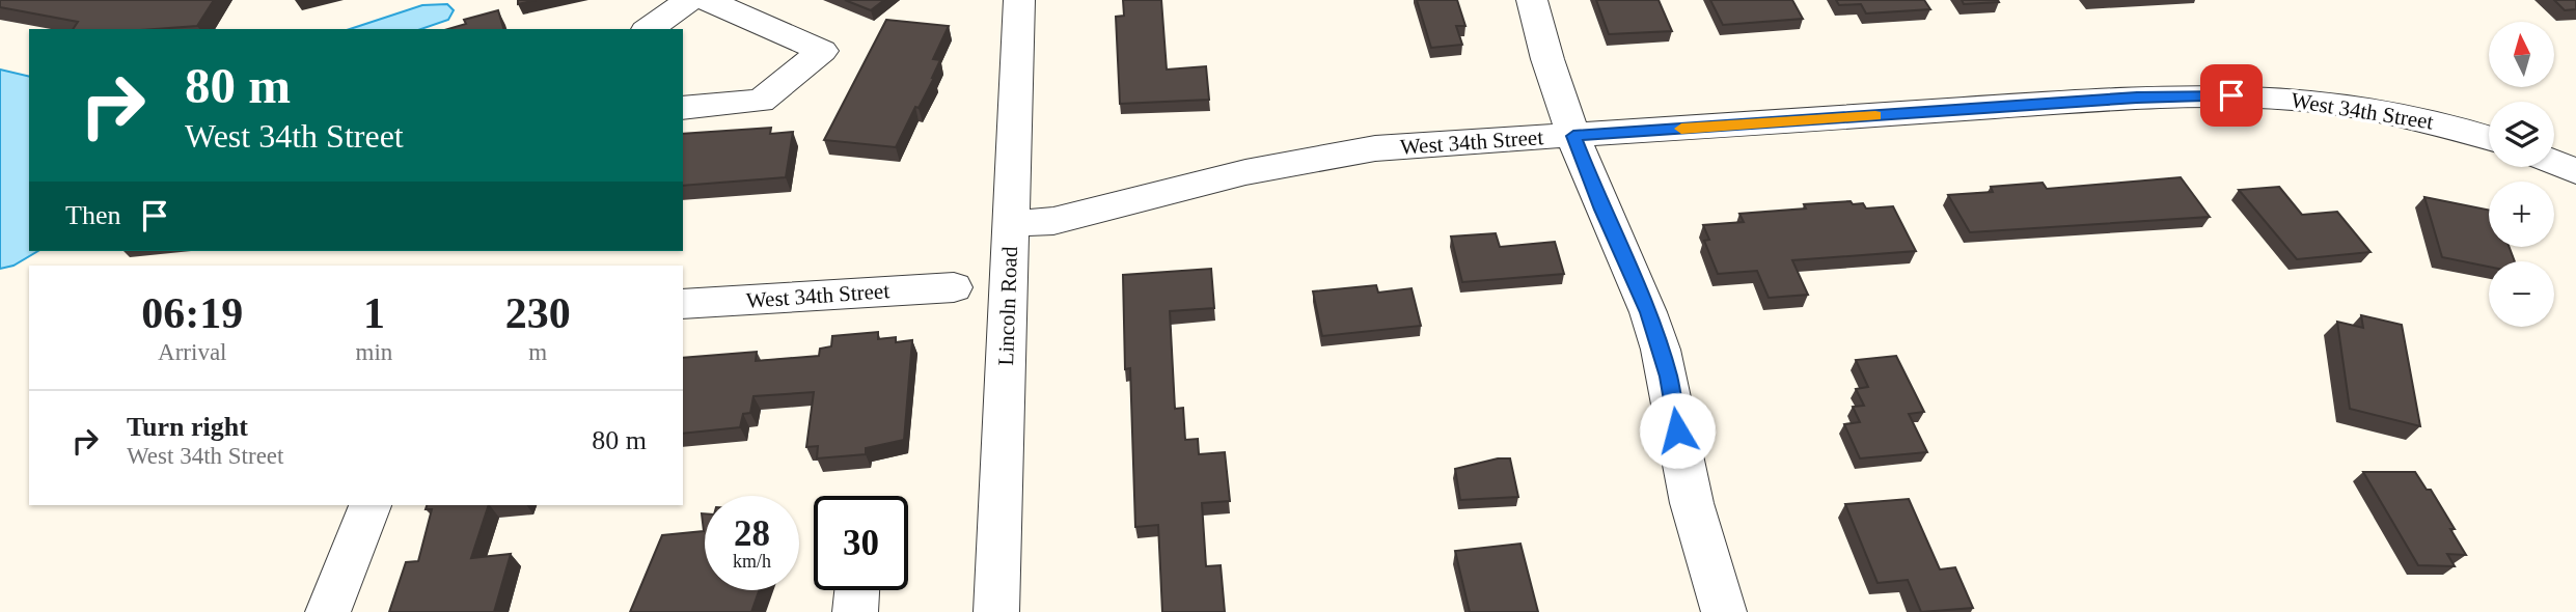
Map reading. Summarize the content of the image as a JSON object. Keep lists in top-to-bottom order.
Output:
{
  "streets": {
    "street": ["West 34th Street", "Lincoln Road"]
  },
  "crossings": [
    ["West 34th Street", "Lincoln Road"]
  ],
  "north": "top",
  "page": {
    "map_buttons": ["+", "−"],
    "turn": ["80 m", "West 34th Street"],
    "then": "Then",
    "eta": [
      "06:19",
      "Arrival",
      "1",
      "min",
      "230",
      "m"
    ],
    "list": [
      {
        "name": "Turn right",
        "note": "West 34th Street",
        "value": "80 m"
      }
    ],
    "speed": "28 km/h",
    "limit": "30"
  }
}
